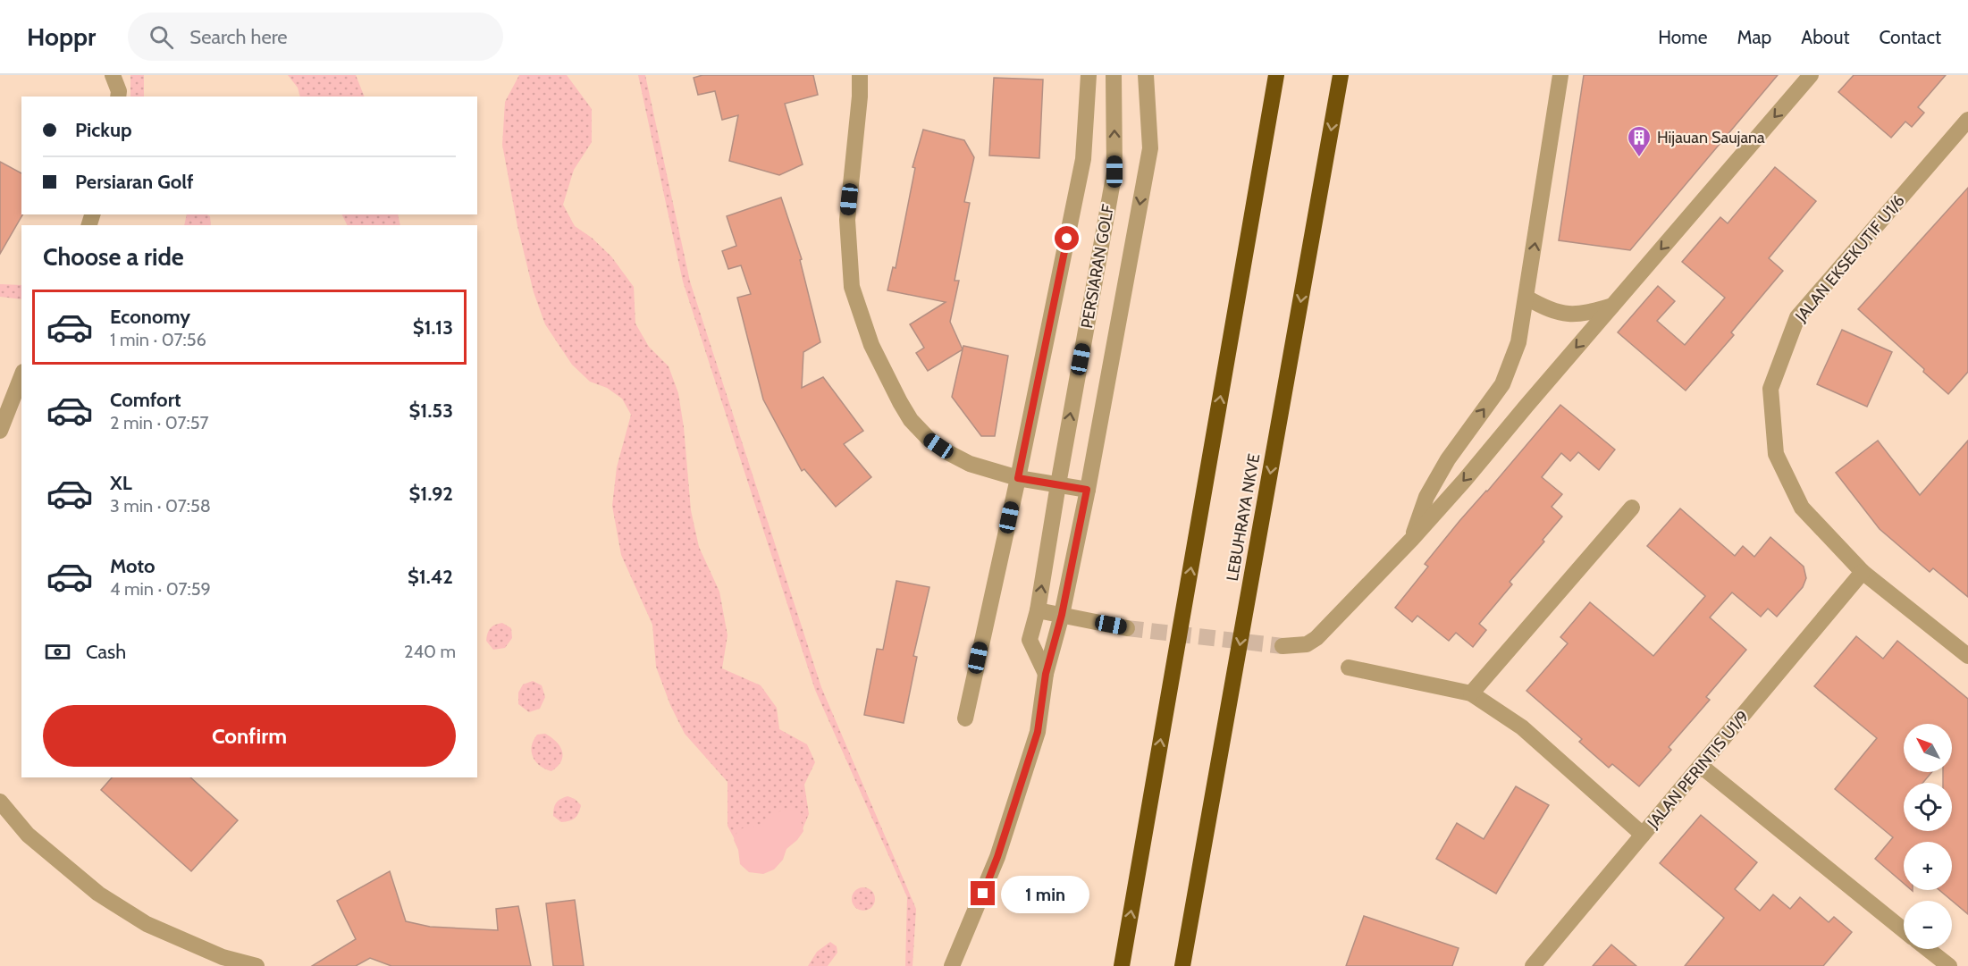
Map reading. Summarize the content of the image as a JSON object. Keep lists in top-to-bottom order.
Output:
{
  "streets": {
    "highway": ["LEBUHRAYA NKVE"],
    "street": ["JALAN EKSEKUTIF U1/6", "PERSIARAN GOLF", "JALAN PERINTIS U1/9"]
  },
  "crossings": [
    ["JALAN EKSEKUTIF U1/6", "JALAN PERINTIS U1/9"]
  ],
  "places": {
    "building": ["Hijauan Saujana"]
  },
  "north": "top left",
  "page": {
    "header": "Hoppr",
    "search": "Search here",
    "nav": [
      "Home",
      "Map",
      "About",
      "Contact"
    ],
    "banner": ["Pickup", "Persiaran Golf"],
    "heading": "Choose a ride",
    "list": [
      {
        "name": "Economy",
        "note": "1 min · 07:56",
        "value": "$1.13"
      },
      {
        "name": "Comfort",
        "note": "2 min · 07:57",
        "value": "$1.53"
      },
      {
        "name": "XL",
        "note": "3 min · 07:58",
        "value": "$1.92"
      },
      {
        "name": "Moto",
        "note": "4 min · 07:59",
        "value": "$1.42"
      }
    ],
    "pay": ["Cash", "240 m"],
    "buttons": "Confirm",
    "map_buttons": ["+", "−"],
    "bubble": "1 min"
  }
}
